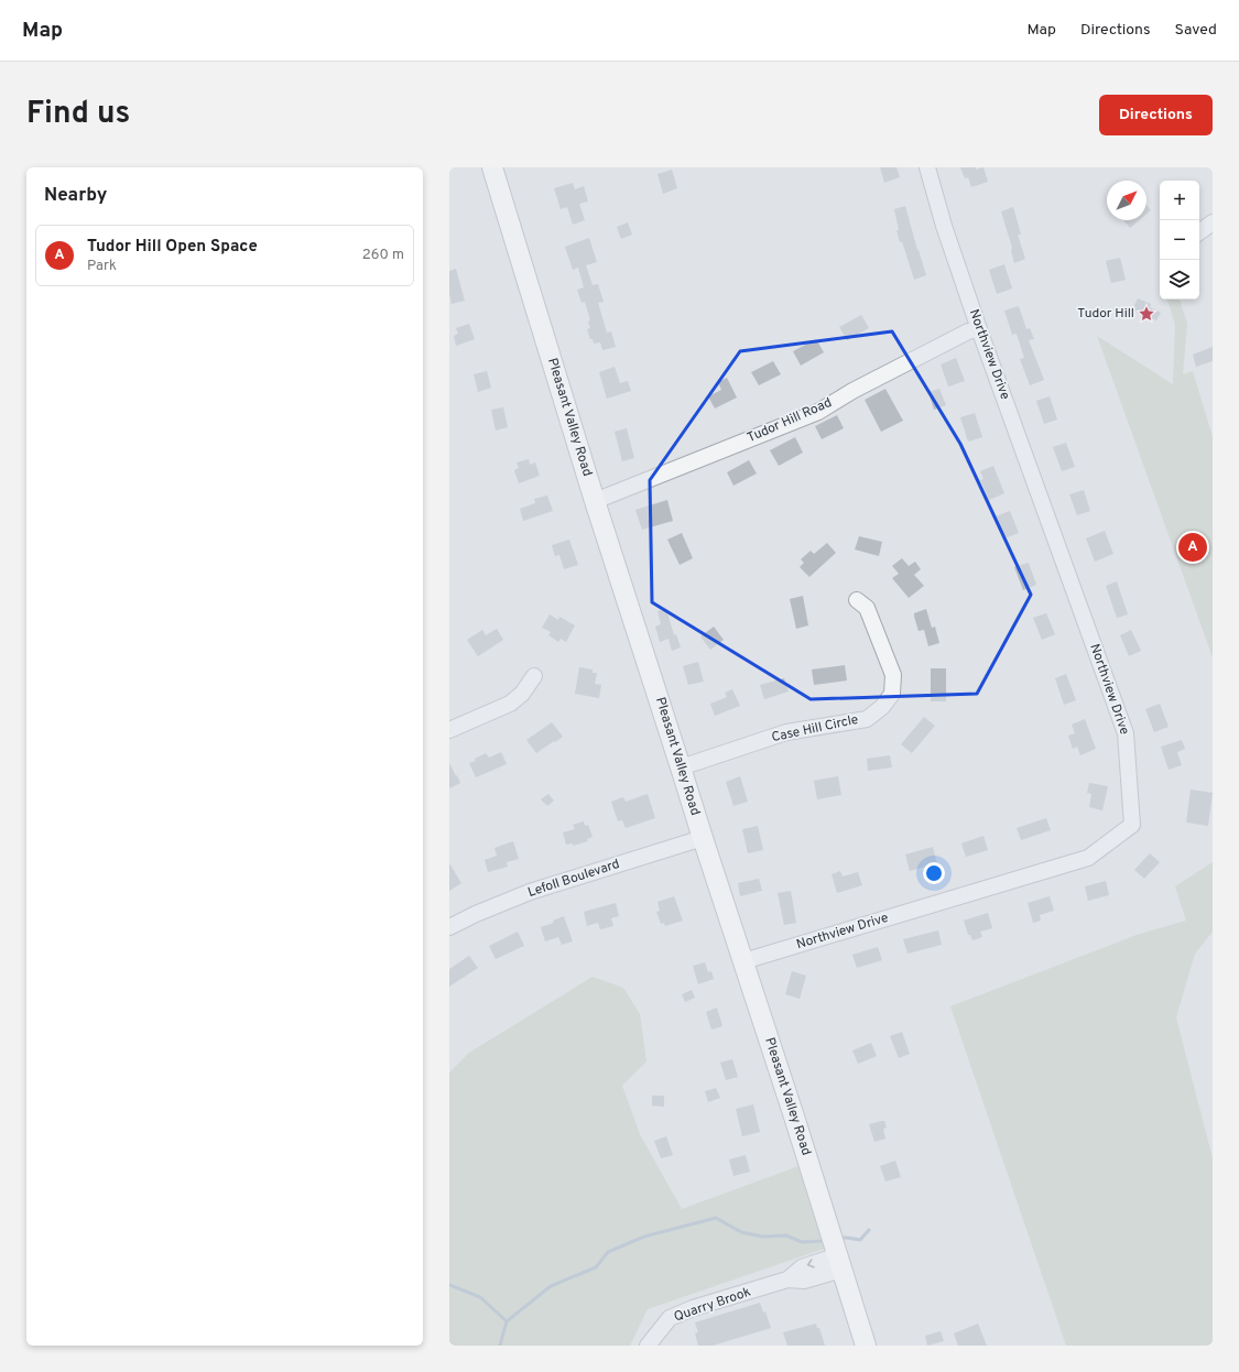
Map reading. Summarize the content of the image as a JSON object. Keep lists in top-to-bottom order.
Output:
{
  "streets": {
    "main road": ["Pleasant Valley Road"],
    "street": [
      "Northview Drive",
      "Tudor Hill Road",
      "Case Hill Circle",
      "Lefoll Boulevard",
      "Quarry Brook"
    ]
  },
  "crossings": [
    ["Northview Drive", "Pleasant Valley Road"],
    ["Northview Drive", "Tudor Hill Road"],
    ["Pleasant Valley Road", "Tudor Hill Road"],
    ["Pleasant Valley Road", "Case Hill Circle"],
    ["Pleasant Valley Road", "Lefoll Boulevard"],
    ["Pleasant Valley Road", "Quarry Brook"]
  ],
  "places": {
    "place": ["Tudor Hill"]
  },
  "north": "top right",
  "page": {
    "header": "Map",
    "nav": ["Map", "Directions", "Saved"],
    "title": "Find us",
    "buttons": "Directions",
    "heading": "Nearby",
    "map_buttons": ["+", "−"],
    "list": [
      {
        "mark": "A",
        "name": "Tudor Hill Open Space",
        "note": "Park",
        "value": "260 m"
      }
    ],
    "pins": "A"
  }
}
